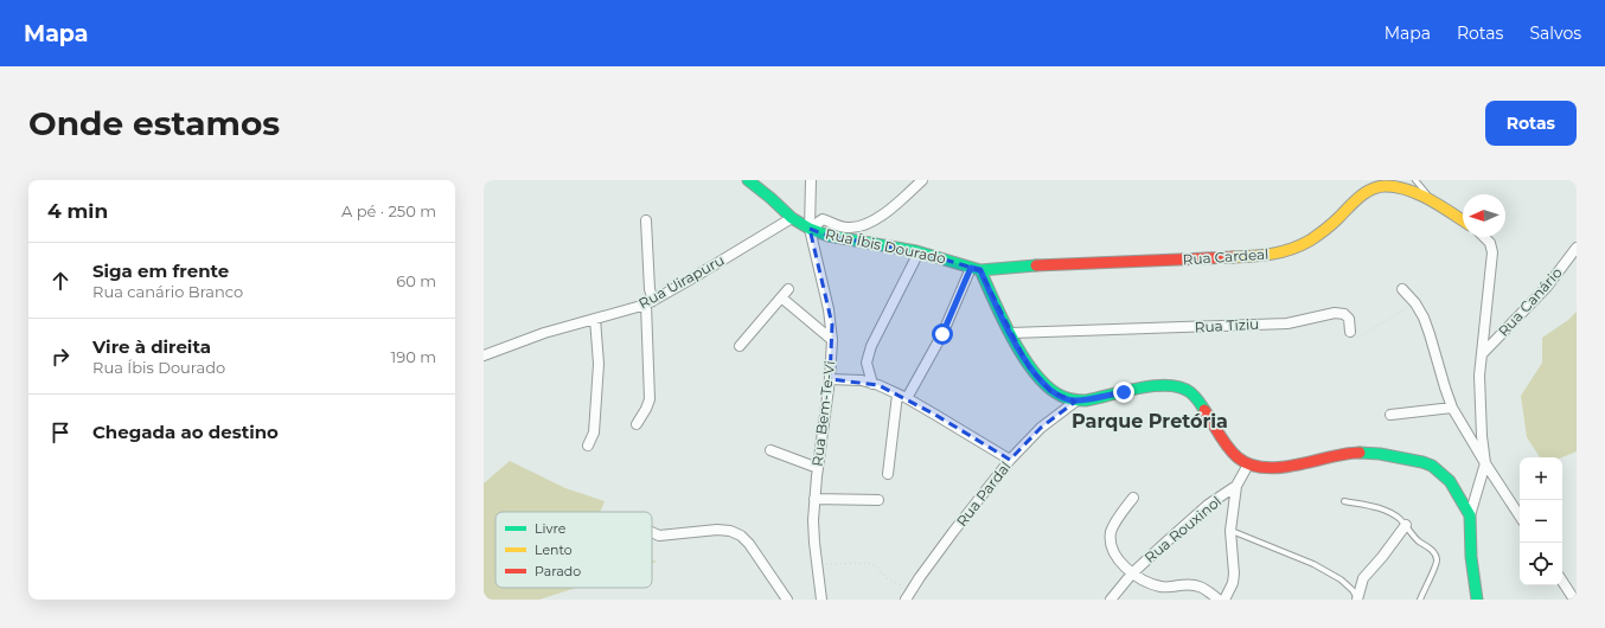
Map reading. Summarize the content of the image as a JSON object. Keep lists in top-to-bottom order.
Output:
{
  "streets": {
    "street": [
      "Rua Íbis Dourado",
      "Rua Cardeal",
      "Rua Uirapuru",
      "Rua Canário",
      "Rua Tiziu",
      "Rua Bem-Te-Vi",
      "Rua Pardal",
      "Rua Rouxinol"
    ]
  },
  "crossings": [
    ["Rua Íbis Dourado", "Rua Cardeal"],
    ["Rua Íbis Dourado", "Rua Uirapuru"],
    ["Rua Íbis Dourado", "Rua Bem-Te-Vi"]
  ],
  "districts": ["Parque Pretória"],
  "legend": ["Livre", "Lento", "Parado"],
  "north": "left",
  "page": {
    "header": "Mapa",
    "nav": ["Mapa", "Rotas", "Salvos"],
    "buttons": "Rotas",
    "title": "Onde estamos",
    "heading": ["4 min", "A pé · 250 m"],
    "list": [
      ["Siga em frente", "Rua canário Branco", "60 m"],
      ["Vire à direita", "Rua Íbis Dourado", "190 m"],
      "Chegada ao destino"
    ],
    "map_buttons": ["+", "−"]
  }
}
